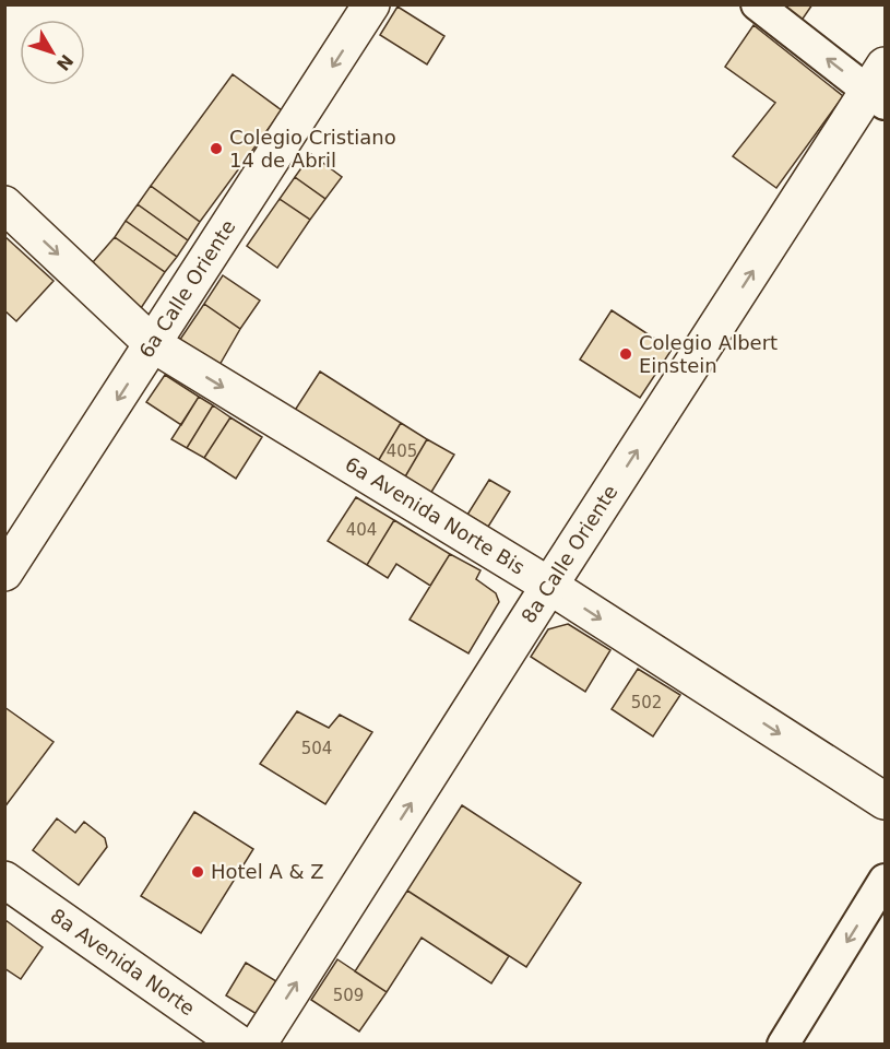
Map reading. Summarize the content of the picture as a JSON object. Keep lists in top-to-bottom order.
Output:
{
  "streets": {
    "street": [
      "6a Calle Oriente",
      "6a Avenida Norte Bis",
      "8a Calle Oriente",
      "8a Avenida Norte"
    ]
  },
  "crossings": [
    ["6a Calle Oriente", "6a Avenida Norte Bis"],
    ["6a Avenida Norte Bis", "8a Calle Oriente"]
  ],
  "one_way": ["6a Calle Oriente", "6a Avenida Norte Bis", "8a Calle Oriente"],
  "places": ["Colegio Cristiano 14 de Abril", "Colegio Albert Einstein", "Hotel A & Z"],
  "house_numbers": [
    "405",
    "404",
    "502",
    "504",
    "509"
  ],
  "north": "bottom right"
}
